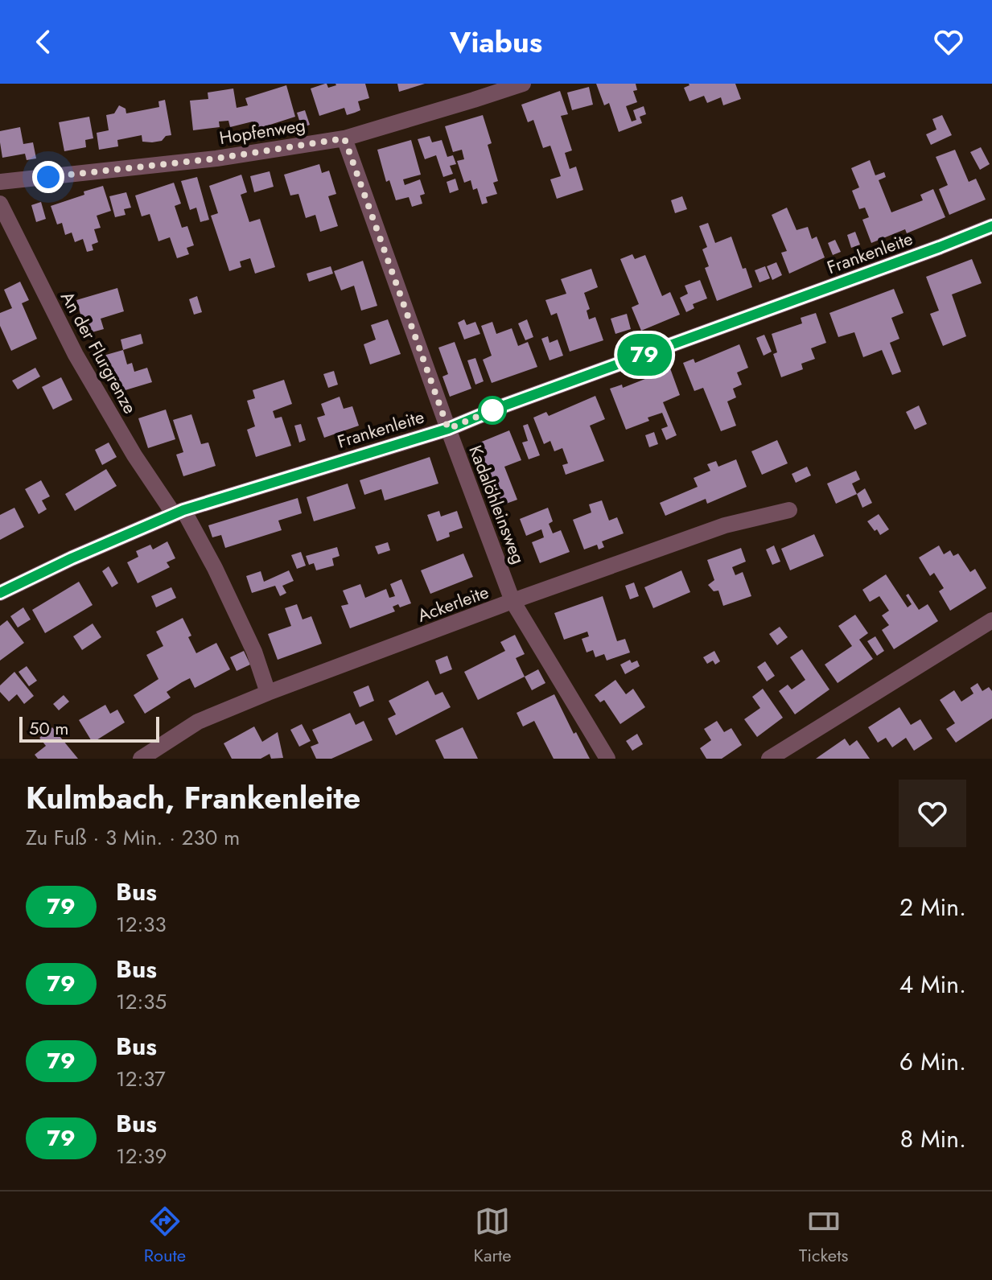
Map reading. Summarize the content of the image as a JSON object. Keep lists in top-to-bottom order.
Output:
{
  "streets": {
    "street": [
      "Hopfenweg",
      "Frankenleite",
      "An der Flurgrenze",
      "Kadalöhleinsweg",
      "Ackerleite"
    ]
  },
  "crossings": [
    ["Hopfenweg", "Kadalöhleinsweg"],
    ["Frankenleite", "An der Flurgrenze"],
    ["Frankenleite", "Kadalöhleinsweg"],
    ["An der Flurgrenze", "Ackerleite"],
    ["Kadalöhleinsweg", "Ackerleite"]
  ],
  "lines": ["bus line 79"],
  "scale_bar": "50 m",
  "page": {
    "header": "Viabus",
    "on_map": "79",
    "scale": "50 m",
    "heading": ["Kulmbach, Frankenleite", "Zu Fuß · 3 Min. · 230 m"],
    "list": [
      {
        "mark": "79",
        "name": "Bus",
        "note": "12:33",
        "value": "2 Min."
      },
      {
        "mark": "79",
        "name": "Bus",
        "note": "12:35",
        "value": "4 Min."
      },
      {
        "mark": "79",
        "name": "Bus",
        "note": "12:37",
        "value": "6 Min."
      },
      {
        "mark": "79",
        "name": "Bus",
        "note": "12:39",
        "value": "8 Min."
      }
    ],
    "tabs": ["Route", "Karte", "Tickets"]
  }
}
